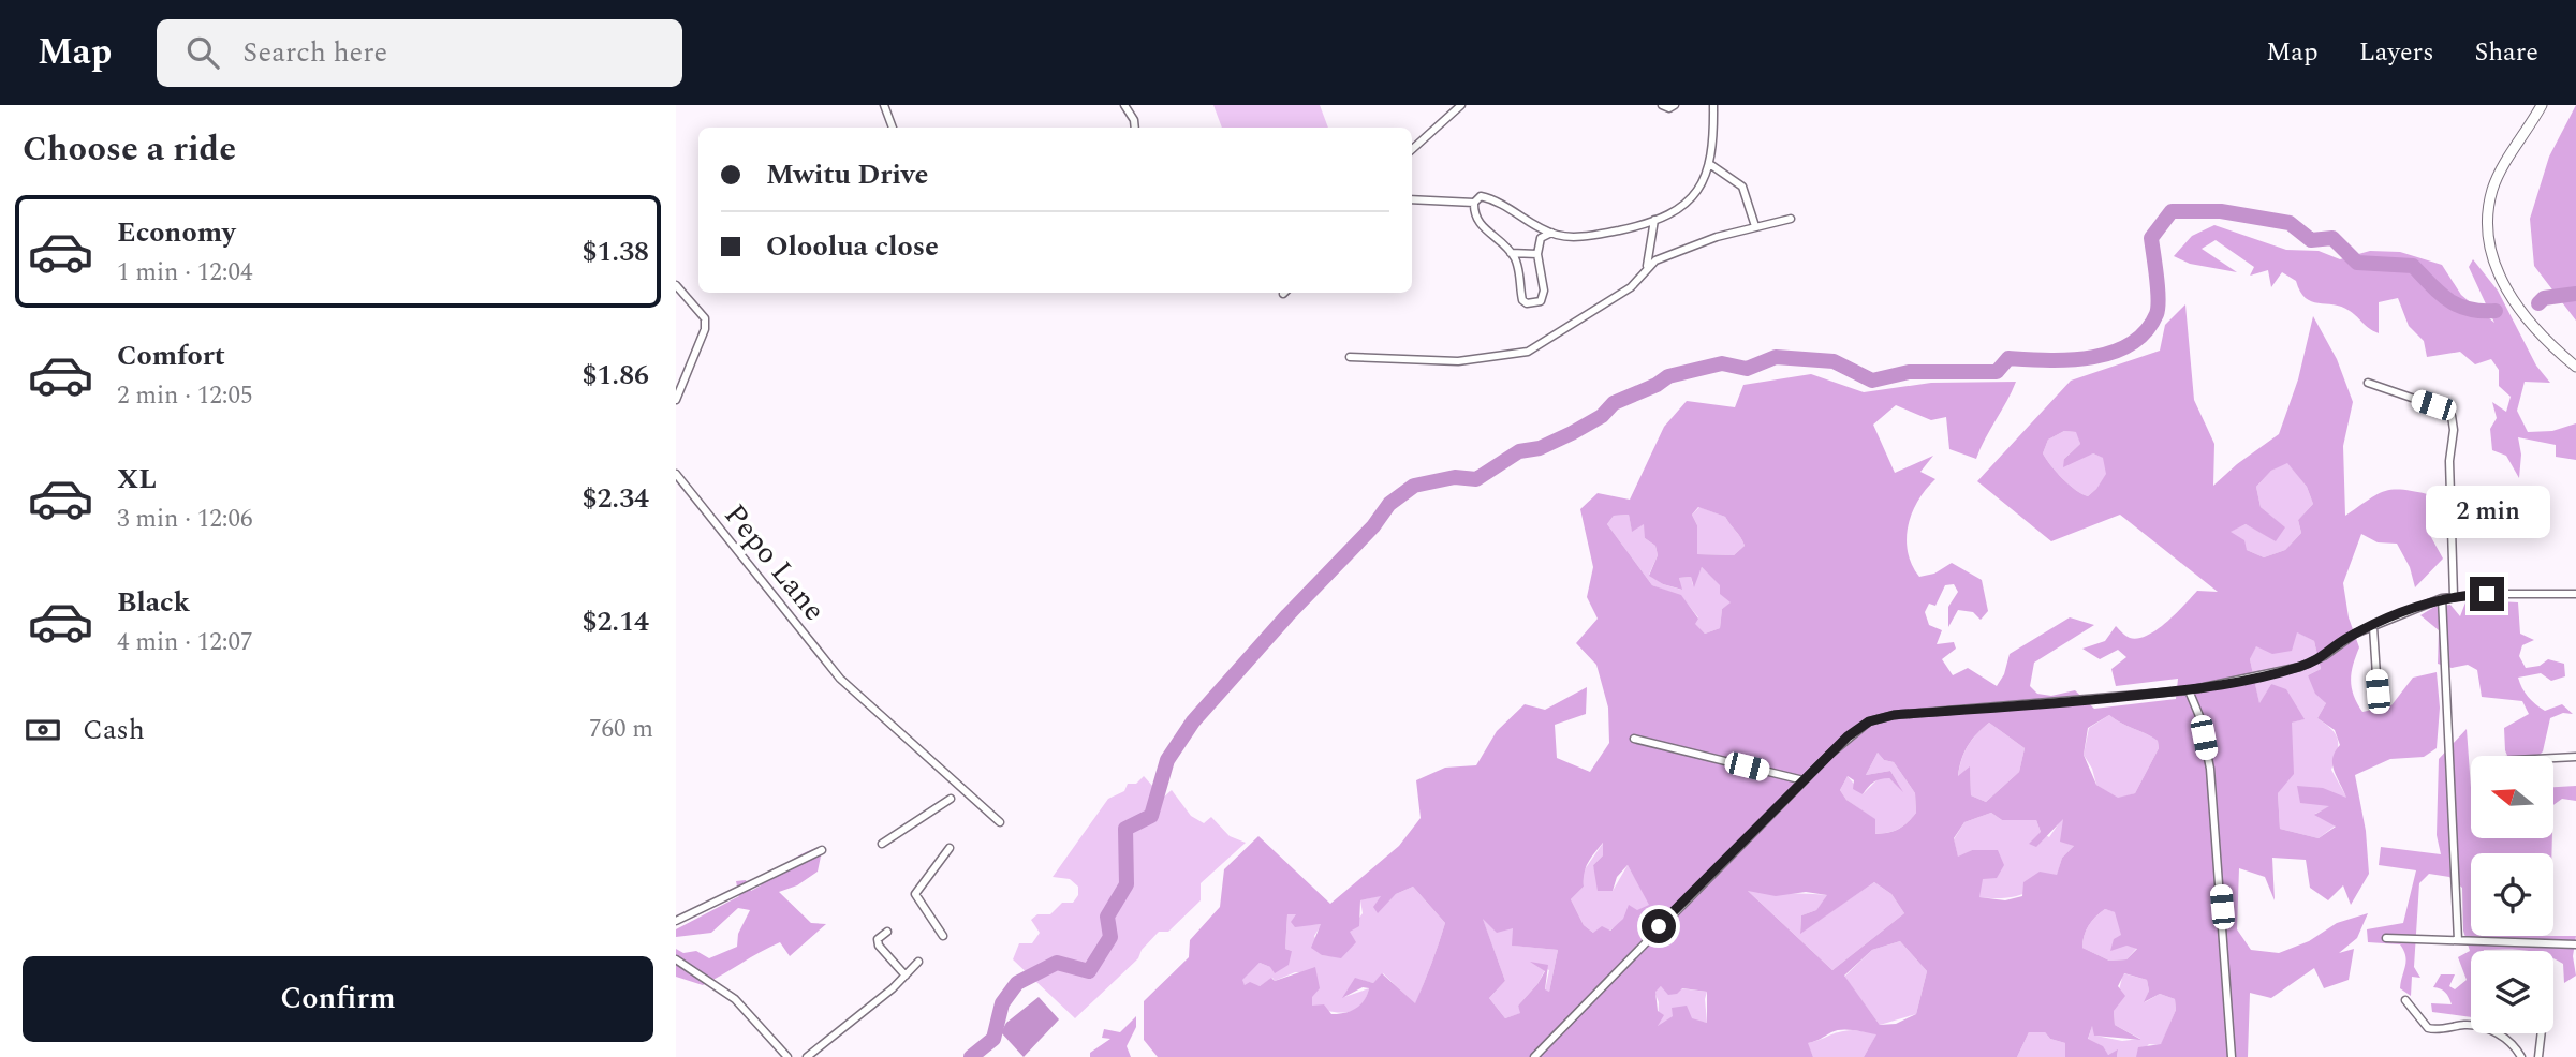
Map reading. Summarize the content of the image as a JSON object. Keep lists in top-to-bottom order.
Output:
{
  "streets": {
    "street": ["Pepo Lane"]
  },
  "north": "left",
  "page": {
    "header": "Map",
    "search": "Search here",
    "nav": ["Map", "Layers", "Share"],
    "heading": "Choose a ride",
    "banner": ["Mwitu Drive", "Oloolua close"],
    "list": [
      {
        "name": "Economy",
        "note": "1 min · 12:04",
        "value": "$1.38"
      },
      {
        "name": "Comfort",
        "note": "2 min · 12:05",
        "value": "$1.86"
      },
      {
        "name": "XL",
        "note": "3 min · 12:06",
        "value": "$2.34"
      },
      {
        "name": "Black",
        "note": "4 min · 12:07",
        "value": "$2.14"
      }
    ],
    "bubble": "2 min",
    "pay": ["Cash", "760 m"],
    "buttons": "Confirm"
  }
}
